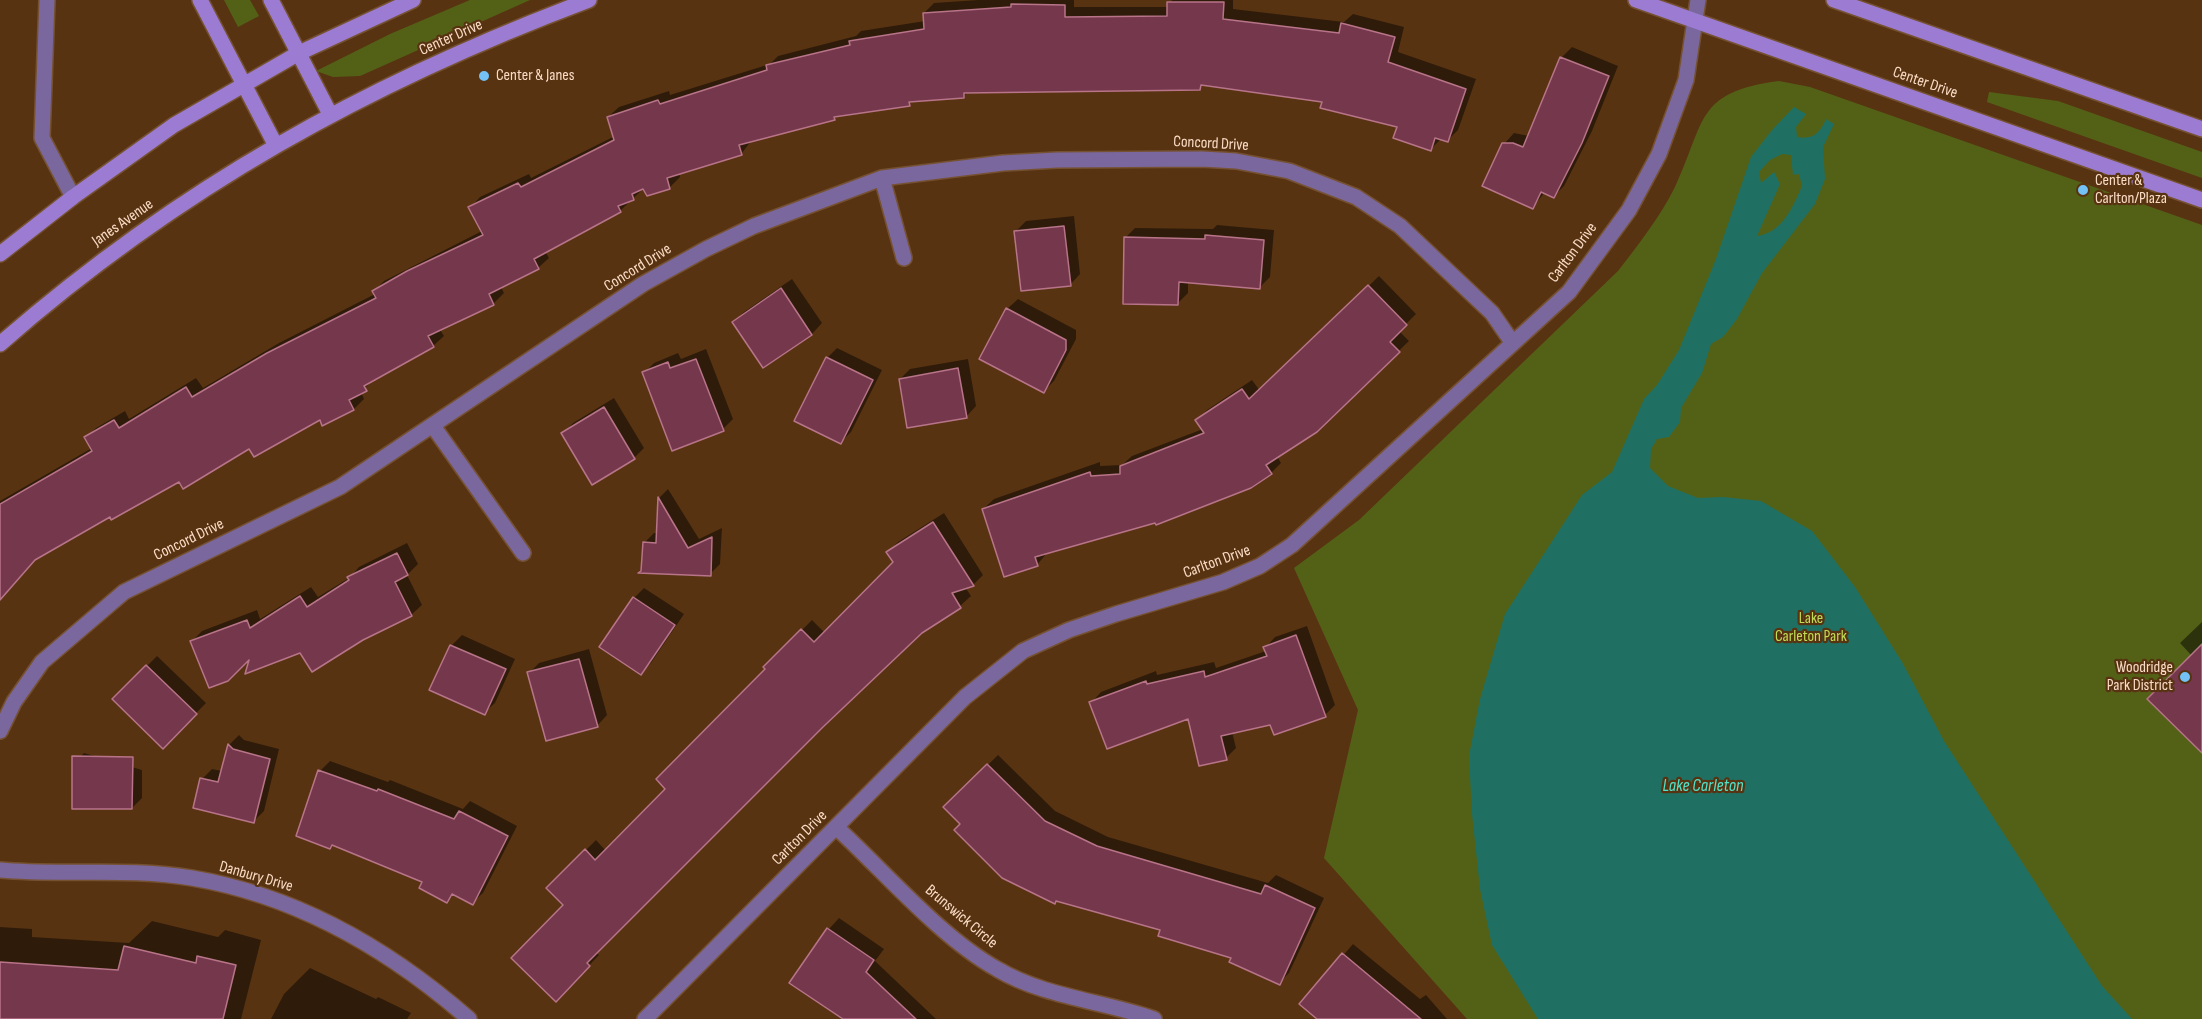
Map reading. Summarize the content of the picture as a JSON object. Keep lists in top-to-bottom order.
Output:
{
  "streets": {
    "street": [
      "Center Drive",
      "Concord Drive",
      "Janes Avenue",
      "Carlton Drive",
      "Danbury Drive",
      "Brunswick Circle"
    ]
  },
  "crossings": [
    ["Center Drive", "Janes Avenue"],
    ["Center Drive", "Carlton Drive"],
    ["Concord Drive", "Carlton Drive"],
    ["Carlton Drive", "Brunswick Circle"]
  ],
  "water": ["Lake Carleton"],
  "parks": ["Lake Carleton Park"],
  "places": ["Center & Janes", "Center & Carlton/Plaza", "Woodridge Park District"]
}
